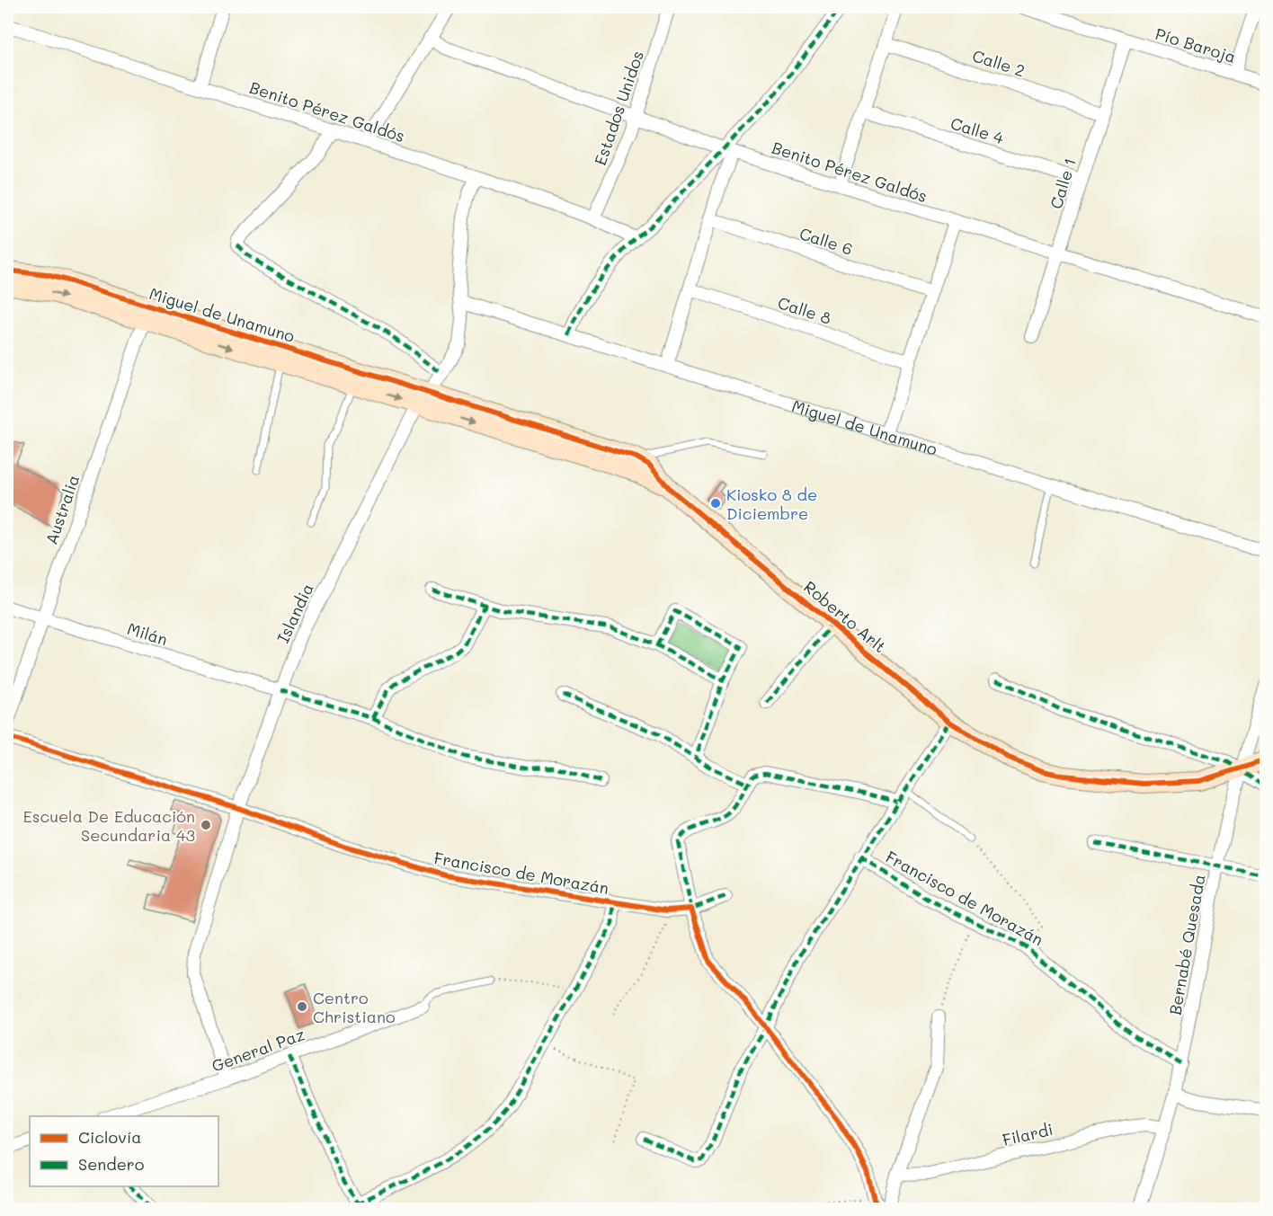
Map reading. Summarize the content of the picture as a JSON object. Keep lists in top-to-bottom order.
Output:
{
  "streets": {
    "street": [
      "Pío Baroja",
      "Calle 2",
      "Estados Unidos",
      "Benito Pérez Galdós",
      "Calle 4",
      "Calle 1",
      "Calle 6",
      "Calle 8",
      "Miguel de Unamuno",
      "Australia",
      "Islandia",
      "Roberto Arlt",
      "Milán",
      "Francisco de Morazán",
      "Bernabé Quesada",
      "General Paz",
      "Filardi"
    ]
  },
  "crossings": [
    ["Pío Baroja", "Calle 1"],
    ["Calle 2", "Calle 1"],
    ["Estados Unidos", "Benito Pérez Galdós"],
    ["Benito Pérez Galdós", "Calle 1"],
    ["Benito Pérez Galdós", "Islandia"],
    ["Calle 4", "Calle 1"],
    ["Miguel de Unamuno", "Australia"],
    ["Miguel de Unamuno", "Islandia"],
    ["Miguel de Unamuno", "Roberto Arlt"],
    ["Australia", "Milán"],
    ["Islandia", "Roberto Arlt"],
    ["Islandia", "Milán"],
    ["Islandia", "Francisco de Morazán"],
    ["Islandia", "General Paz"],
    ["Roberto Arlt", "Bernabé Quesada"],
    ["Francisco de Morazán", "Bernabé Quesada"],
    ["Bernabé Quesada", "Filardi"]
  ],
  "places": ["Kiosko 8 de Diciembre", "Escuela De Educación Secundaria 43", "Centro Christiano"],
  "legend": ["Ciclovía", "Sendero"]
}
